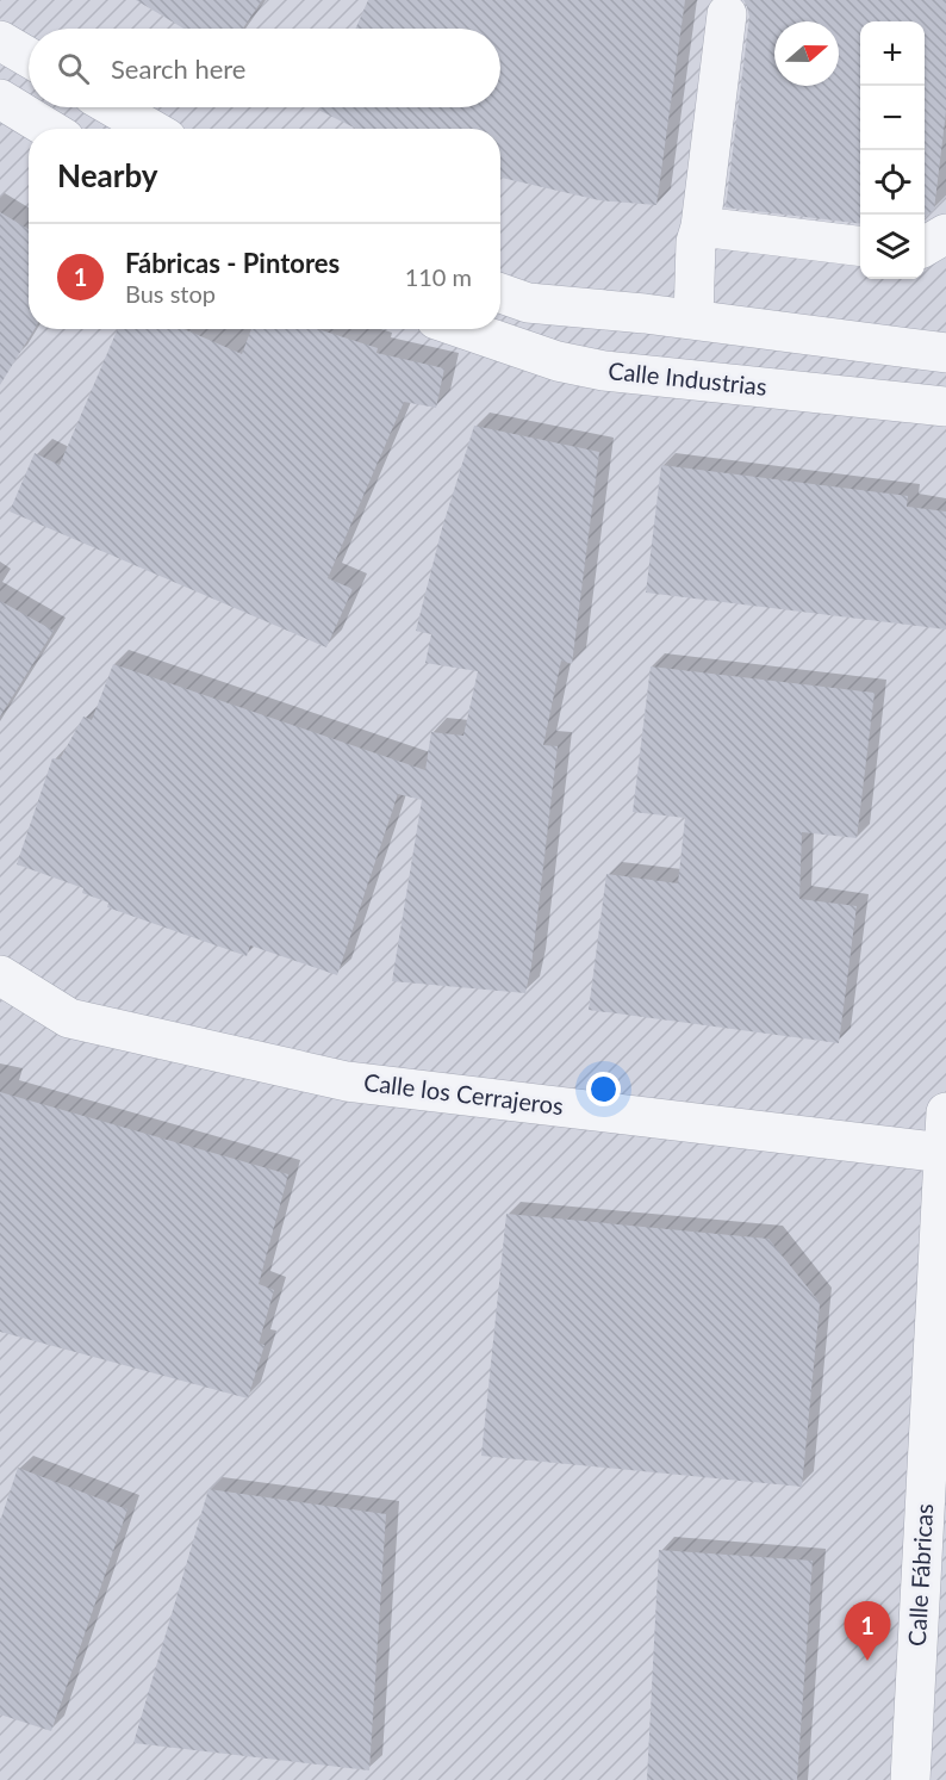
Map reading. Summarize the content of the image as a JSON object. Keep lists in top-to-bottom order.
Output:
{
  "streets": {
    "street": ["Calle Industrias", "Calle los Cerrajeros", "Calle Fábricas"]
  },
  "crossings": [
    ["Calle los Cerrajeros", "Calle Fábricas"]
  ],
  "north": "right",
  "page": {
    "map_buttons": ["+", "−"],
    "search": "Search here",
    "heading": "Nearby",
    "list": [
      {
        "mark": "1",
        "name": "Fábricas - Pintores",
        "note": "Bus stop",
        "value": "110 m"
      }
    ],
    "pins": "1"
  }
}
